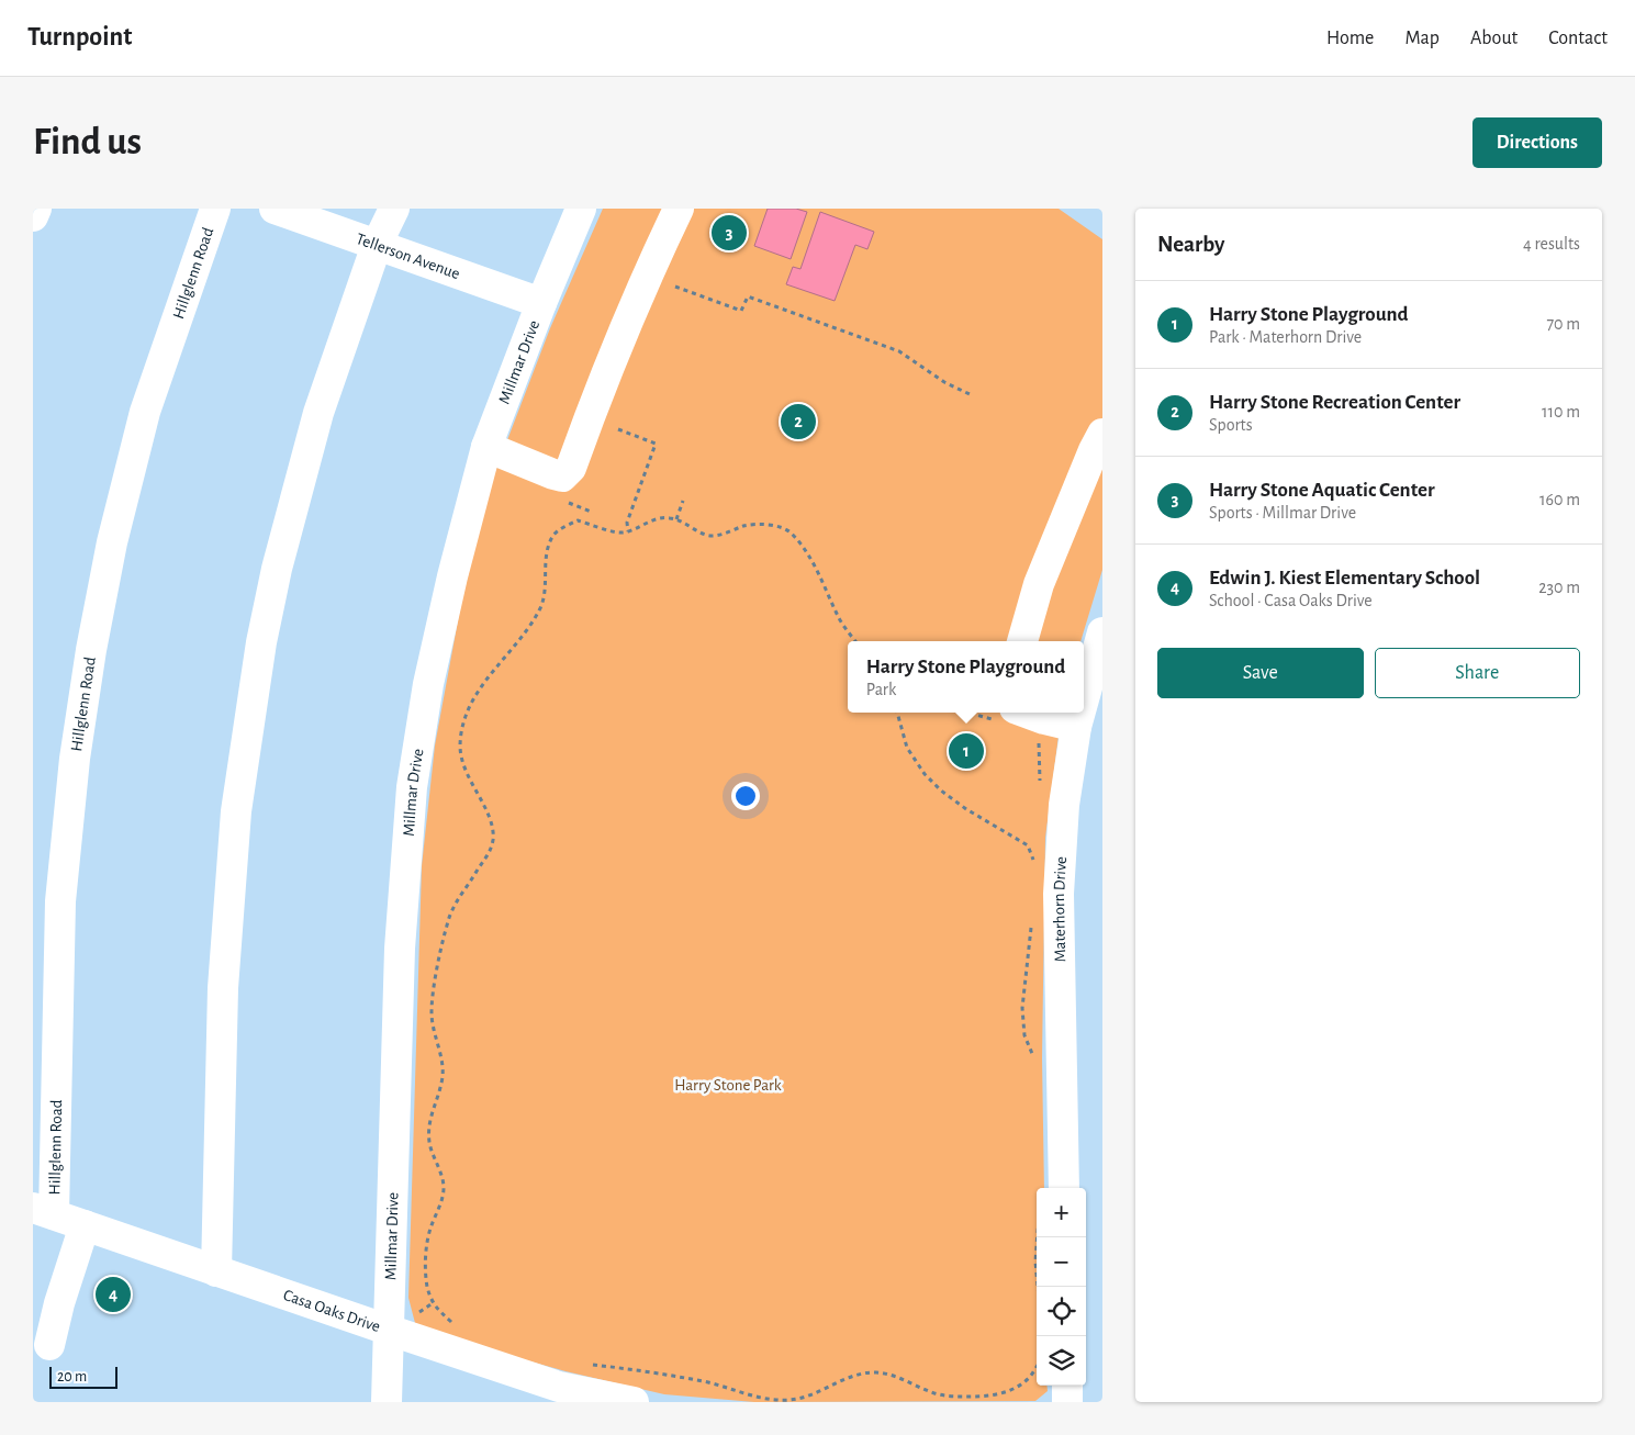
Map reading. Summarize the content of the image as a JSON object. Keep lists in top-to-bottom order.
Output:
{
  "streets": {
    "street": [
      "Tellerson Avenue",
      "Hillglenn Road",
      "Millmar Drive",
      "Materhorn Drive",
      "Casa Oaks Drive"
    ]
  },
  "crossings": [
    ["Tellerson Avenue", "Millmar Drive"],
    ["Hillglenn Road", "Casa Oaks Drive"],
    ["Millmar Drive", "Casa Oaks Drive"]
  ],
  "parks": ["Harry Stone Park"],
  "scale_bar": "20 m",
  "page": {
    "header": "Turnpoint",
    "nav": [
      "Home",
      "Map",
      "About",
      "Contact"
    ],
    "buttons": [
      "Directions",
      ["Save", "Share"]
    ],
    "title": "Find us",
    "heading": ["Nearby", "4 results"],
    "pins": [
      "3",
      "2",
      "1",
      "4"
    ],
    "list": [
      {
        "mark": "1",
        "name": "Harry Stone Playground",
        "note": "Park · Materhorn Drive",
        "value": "70 m"
      },
      {
        "mark": "2",
        "name": "Harry Stone Recreation Center",
        "note": "Sports",
        "value": "110 m"
      },
      {
        "mark": "3",
        "name": "Harry Stone Aquatic Center",
        "note": "Sports · Millmar Drive",
        "value": "160 m"
      },
      {
        "mark": "4",
        "name": "Edwin J. Kiest Elementary School",
        "note": "School · Casa Oaks Drive",
        "value": "230 m"
      }
    ],
    "popup": ["Harry Stone Playground", "Park"],
    "map_buttons": ["+", "−"],
    "scale": "20 m"
  }
}
